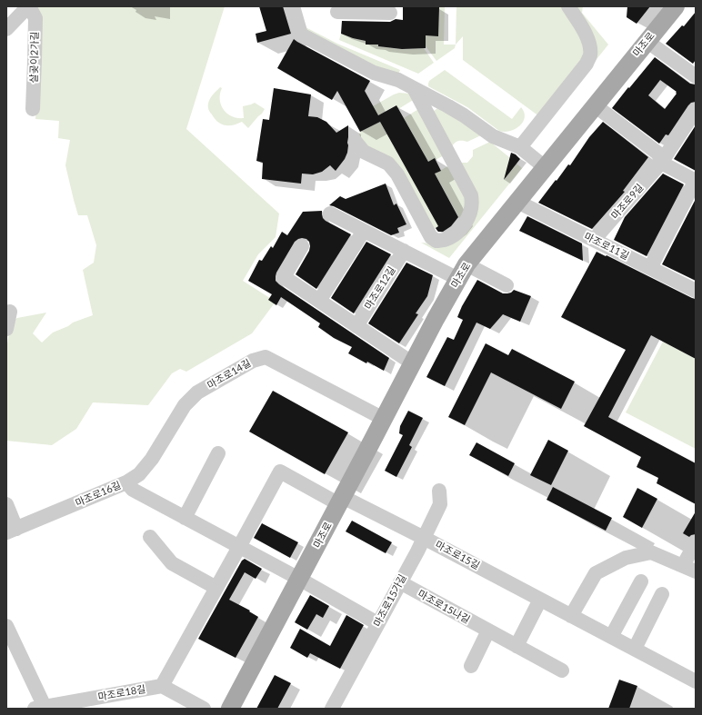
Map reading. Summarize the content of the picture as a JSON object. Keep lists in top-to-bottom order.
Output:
{
  "streets": {
    "main road": ["마조로"],
    "street": [
      "살곶이2가길",
      "마조로9길",
      "마조로11길",
      "마조로12길",
      "마조로14길",
      "마조로16길",
      "마조로15길",
      "마조로15가길",
      "마조로15나길",
      "마조로18길"
    ]
  },
  "crossings": [
    ["마조로", "마조로11길"],
    ["마조로", "마조로14길"],
    ["마조로", "마조로16길"],
    ["마조로", "마조로15길"],
    ["마조로9길", "마조로11길"],
    ["마조로14길", "마조로16길"],
    ["마조로15길", "마조로15가길"],
    ["마조로15가길", "마조로15나길"]
  ]
}
